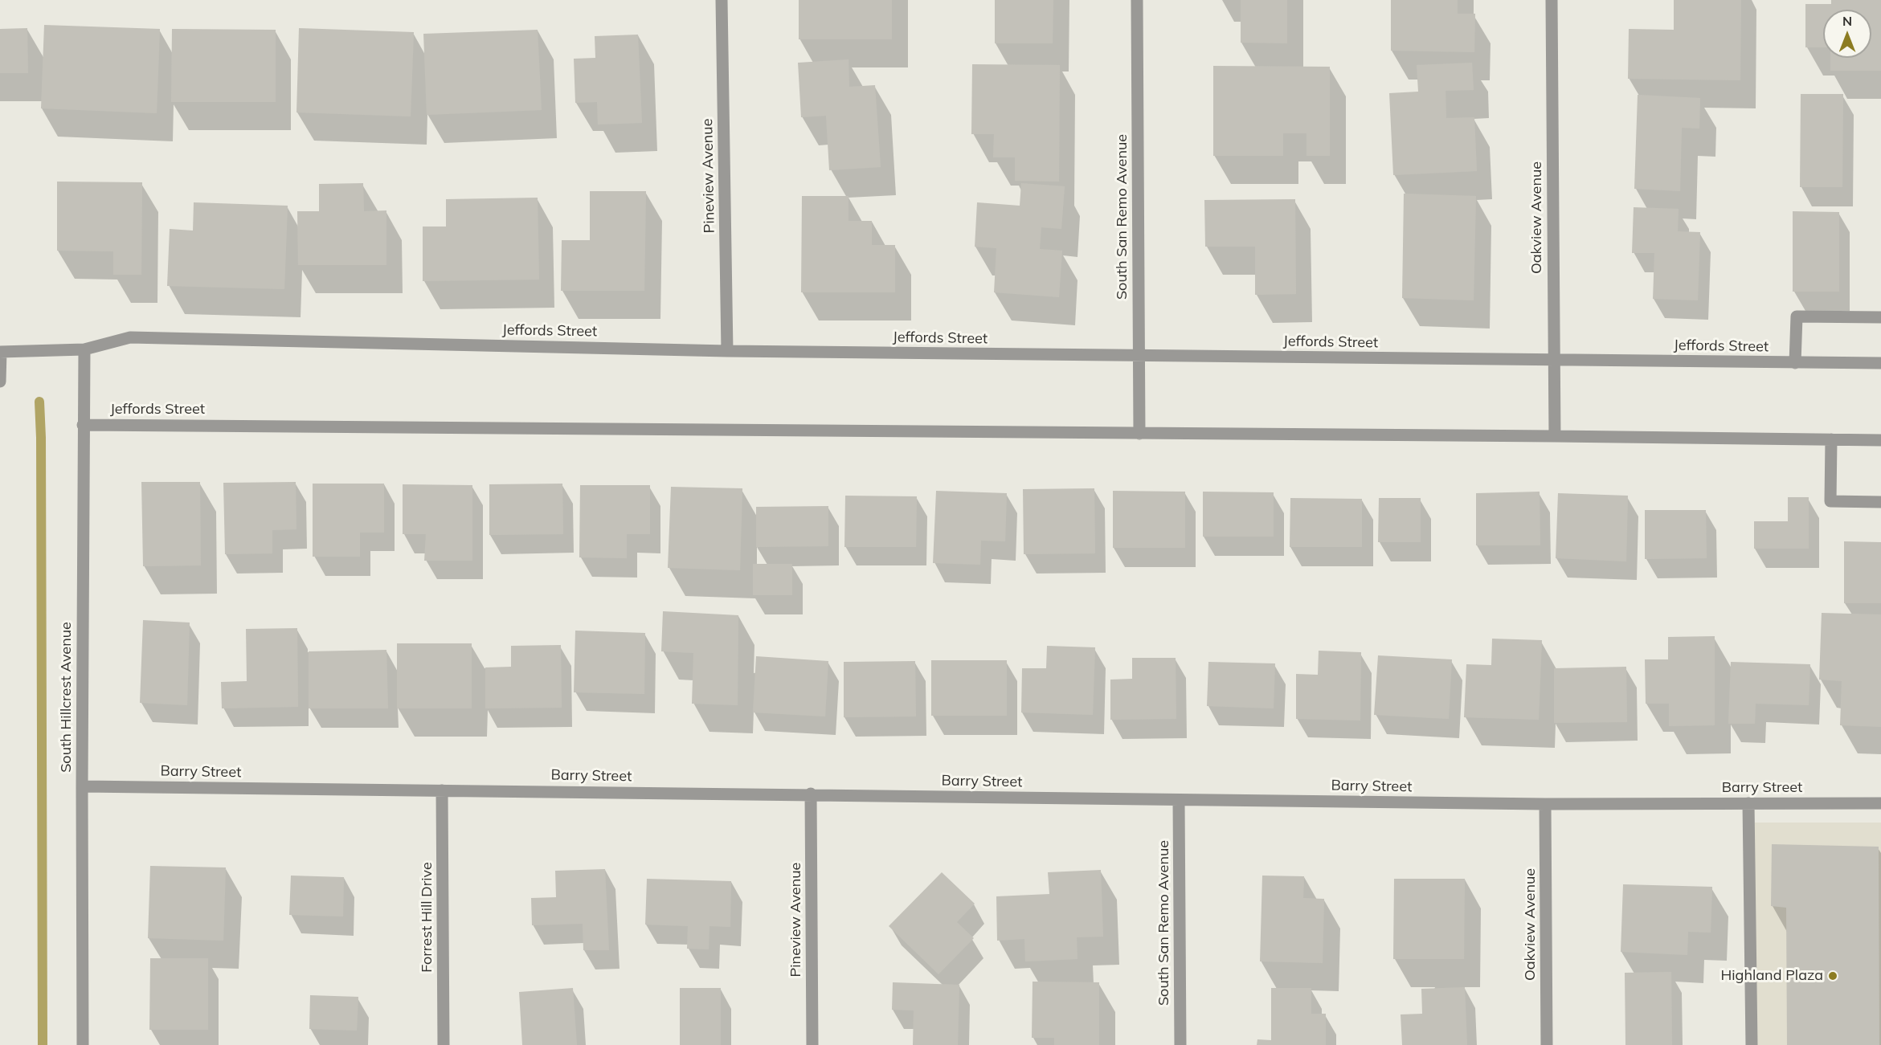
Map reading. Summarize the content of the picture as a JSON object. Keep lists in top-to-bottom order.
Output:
{
  "streets": {
    "street": [
      "Pineview Avenue",
      "South San Remo Avenue",
      "Oakview Avenue",
      "Jeffords Street",
      "South Hillcrest Avenue",
      "Barry Street",
      "Forrest Hill Drive"
    ]
  },
  "crossings": [
    ["Pineview Avenue", "Jeffords Street"],
    ["Pineview Avenue", "Barry Street"],
    ["South San Remo Avenue", "Jeffords Street"],
    ["South San Remo Avenue", "Barry Street"],
    ["Oakview Avenue", "Jeffords Street"],
    ["Oakview Avenue", "Barry Street"],
    ["Jeffords Street", "South Hillcrest Avenue"],
    ["South Hillcrest Avenue", "Barry Street"],
    ["Barry Street", "Forrest Hill Drive"]
  ],
  "places": ["Highland Plaza"],
  "north": "top"
}
